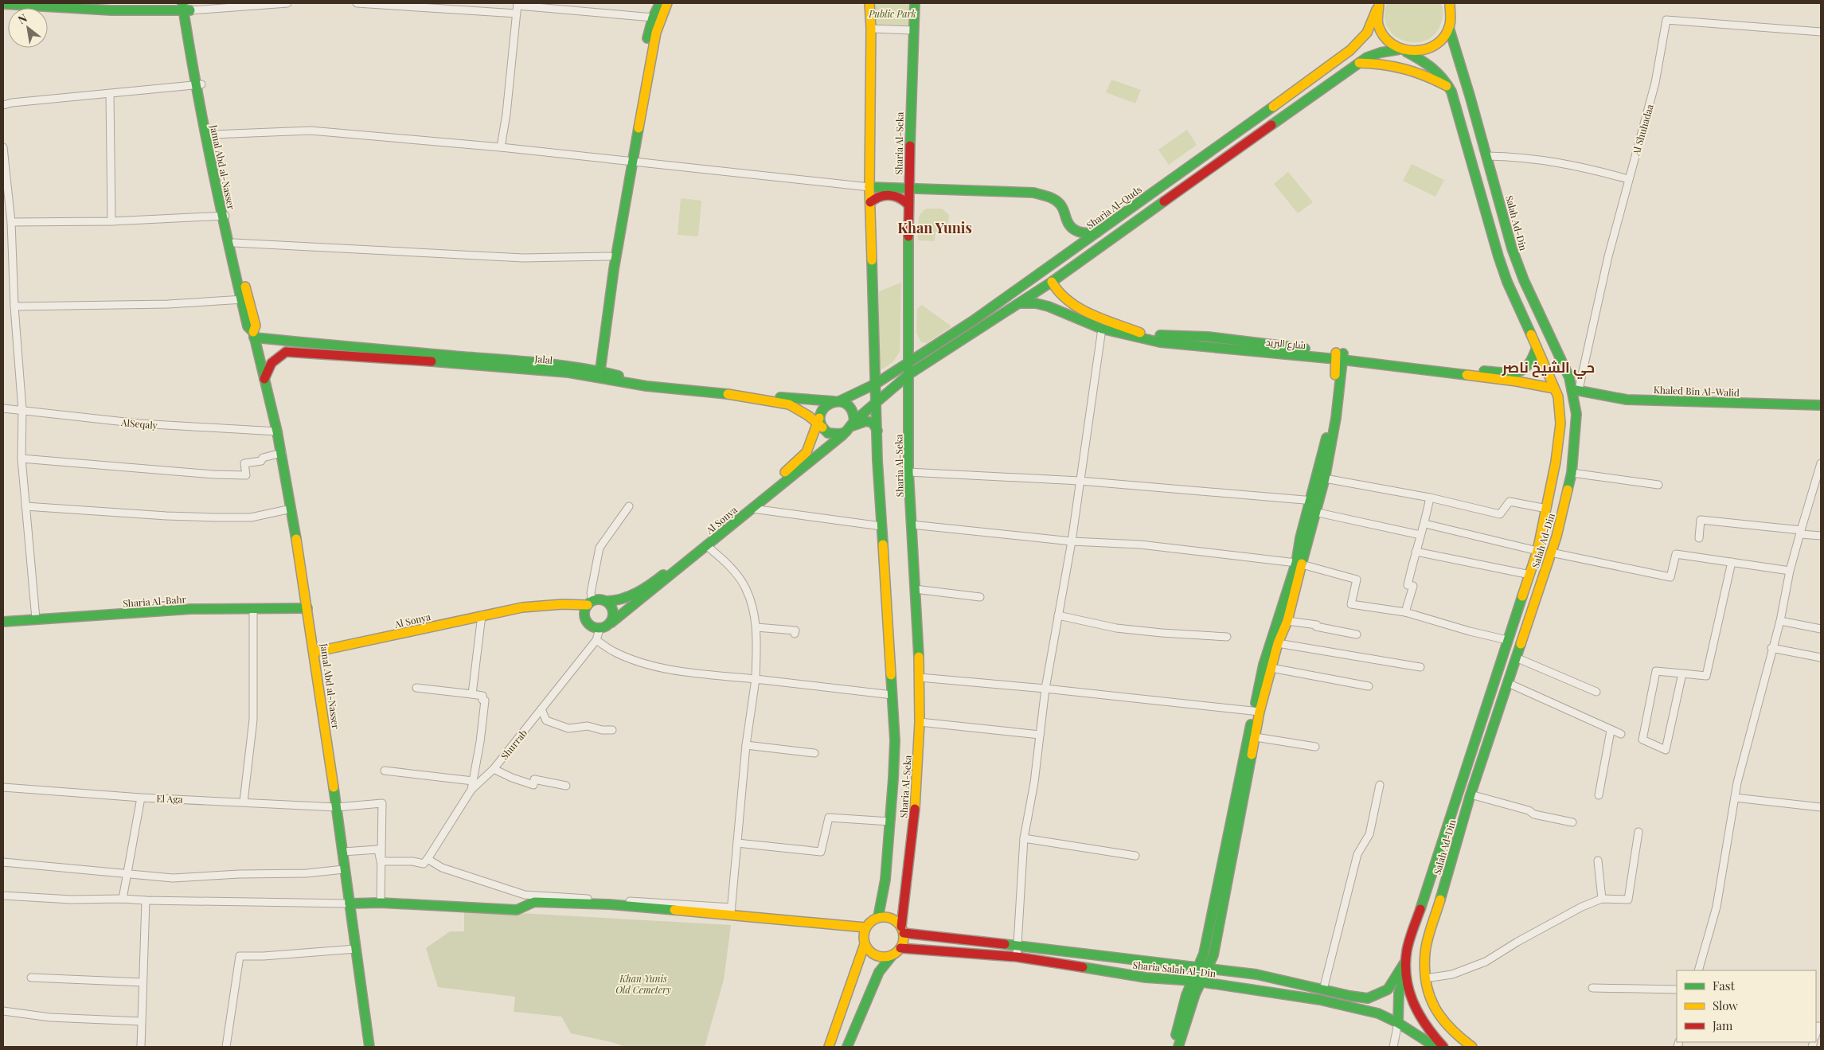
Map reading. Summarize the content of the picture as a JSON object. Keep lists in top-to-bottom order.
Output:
{
  "streets": {
    "main road": [
      "Sharia Al-Seka",
      "Jamal Abd al-Nasser",
      "Sharia Al-Quds",
      "Salah Ad-Din",
      "شارع البريد",
      "Jalal",
      "Khaled Bin Al-Walid",
      "Al Sonya",
      "Sharia Al-Bahr",
      "Sharia Salah Al-Din"
    ],
    "street": [
      "Al Shuhadaa",
      "AlSeqaly",
      "Shurrab",
      "El Aga"
    ]
  },
  "crossings": [
    ["Al Shuhadaa", "Salah Ad-Din"],
    ["Al Shuhadaa", "Khaled Bin Al-Walid"],
    ["Sharia Al-Seka", "Sharia Al-Quds"],
    ["Sharia Al-Seka", "Sharia Salah Al-Din"],
    ["Jamal Abd al-Nasser", "Jalal"],
    ["Jamal Abd al-Nasser", "AlSeqaly"],
    ["Jamal Abd al-Nasser", "Al Sonya"],
    ["Jamal Abd al-Nasser", "Sharia Al-Bahr"],
    ["Jamal Abd al-Nasser", "El Aga"],
    ["Sharia Al-Quds", "Salah Ad-Din"],
    ["Sharia Al-Quds", "Jalal"],
    ["Sharia Al-Quds", "Al Sonya"],
    ["Salah Ad-Din", "شارع البريد"],
    ["Salah Ad-Din", "Khaled Bin Al-Walid"],
    ["Salah Ad-Din", "Sharia Salah Al-Din"],
    ["Jalal", "Al Sonya"],
    ["Al Sonya", "Shurrab"]
  ],
  "districts": ["Khan Yunis", "حي الشيخ ناصر"],
  "parks": ["Public Park", "Khan Yunis Old Cemetery"],
  "legend": ["Fast", "Slow", "Jam"],
  "north": "top left"
}
